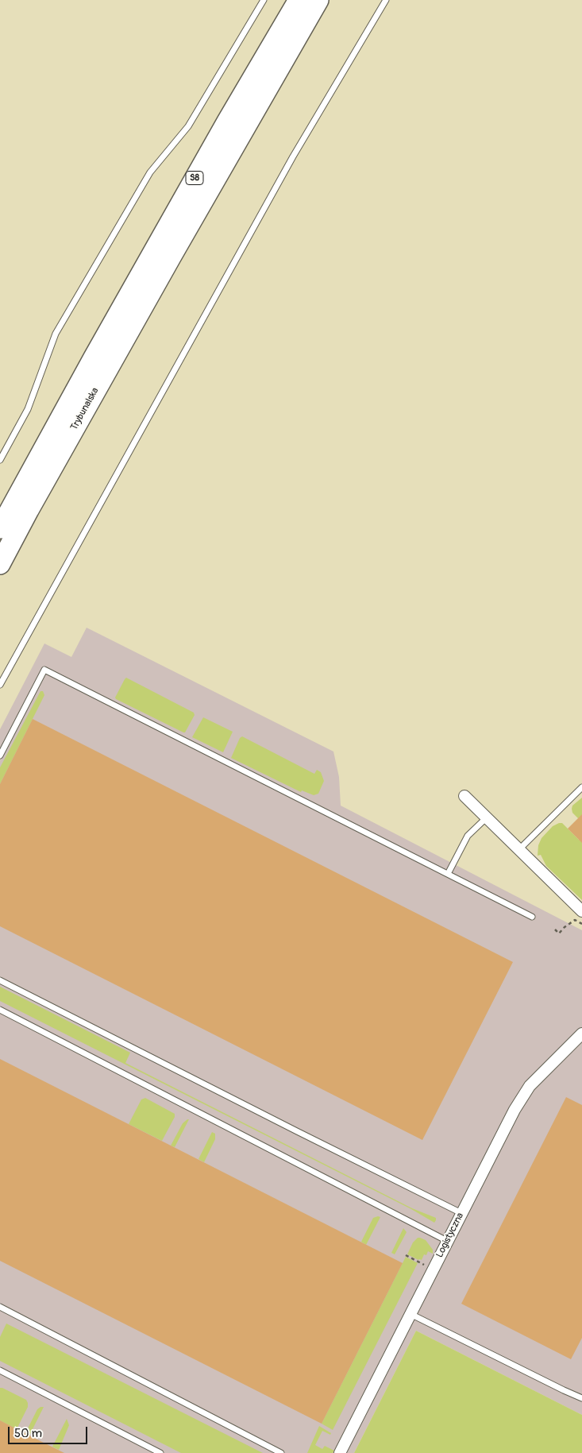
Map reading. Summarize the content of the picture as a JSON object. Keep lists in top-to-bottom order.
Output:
{
  "streets": {
    "highway": ["S8", "Trybunalska"],
    "street": ["Logistyczna"]
  },
  "scale_bar": "50 m"
}
